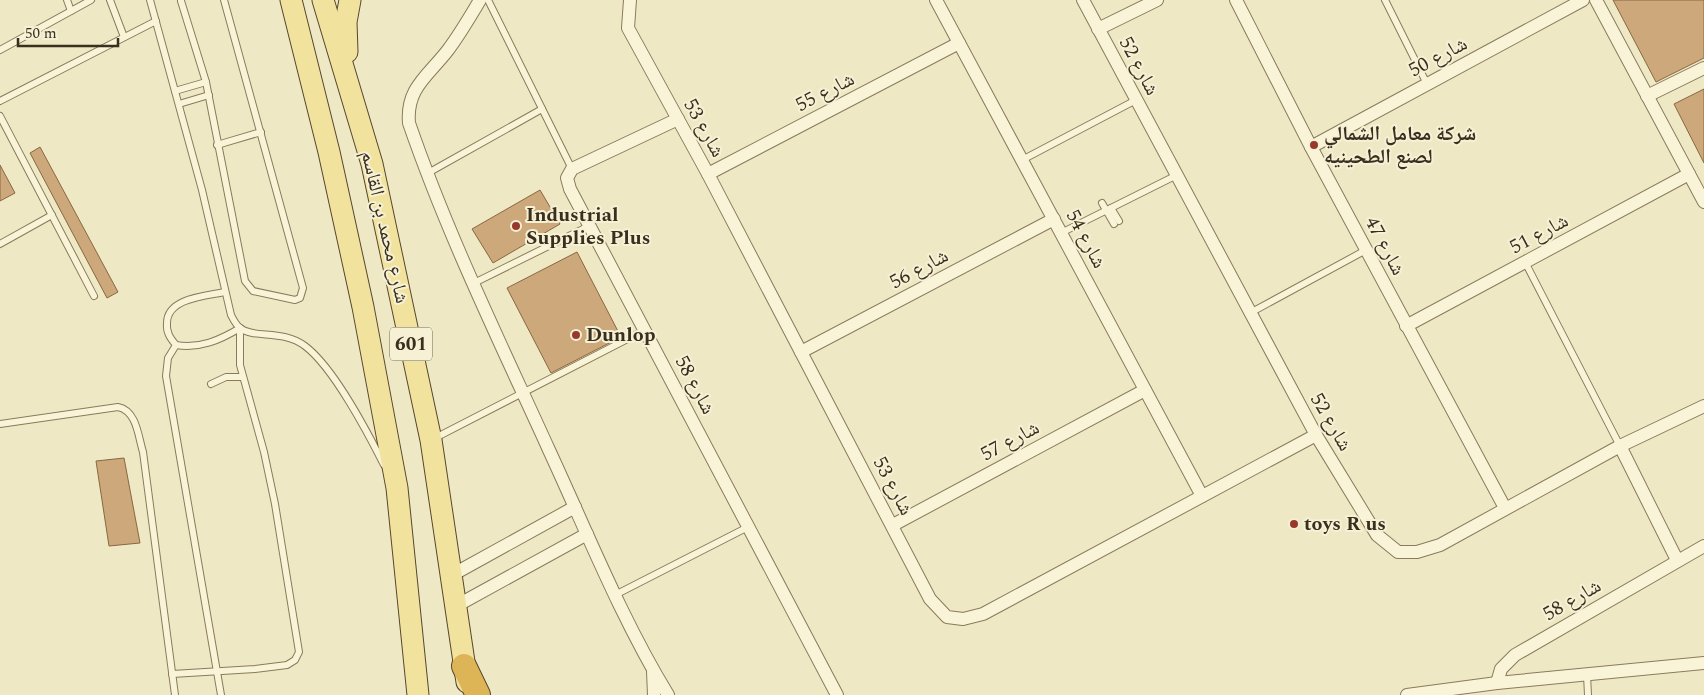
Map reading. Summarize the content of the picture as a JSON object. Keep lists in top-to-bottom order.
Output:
{
  "streets": {
    "main road": ["شارع محمد بن القاسم", "601"],
    "street": [
      "شارع 50",
      "شارع 52",
      "شارع 55",
      "شارع 53",
      "شارع 51",
      "شارع 54",
      "شارع 47",
      "شارع 56",
      "شارع 58",
      "شارع 57"
    ]
  },
  "crossings": [
    ["شارع 50", "شارع 47"],
    ["شارع 52", "شارع 53"],
    ["شارع 52", "شارع 47"],
    ["شارع 55", "شارع 53"],
    ["شارع 55", "شارع 54"],
    ["شارع 53", "شارع 54"],
    ["شارع 53", "شارع 56"],
    ["شارع 53", "شارع 57"],
    ["شارع 51", "شارع 47"],
    ["شارع 54", "شارع 56"],
    ["شارع 54", "شارع 57"]
  ],
  "places": [
    "شركة معامل الشمالي لصنع الطحينيه",
    "Industrial Supplies Plus",
    "Dunlop",
    "toys R us"
  ],
  "scale_bar": "50 m"
}
